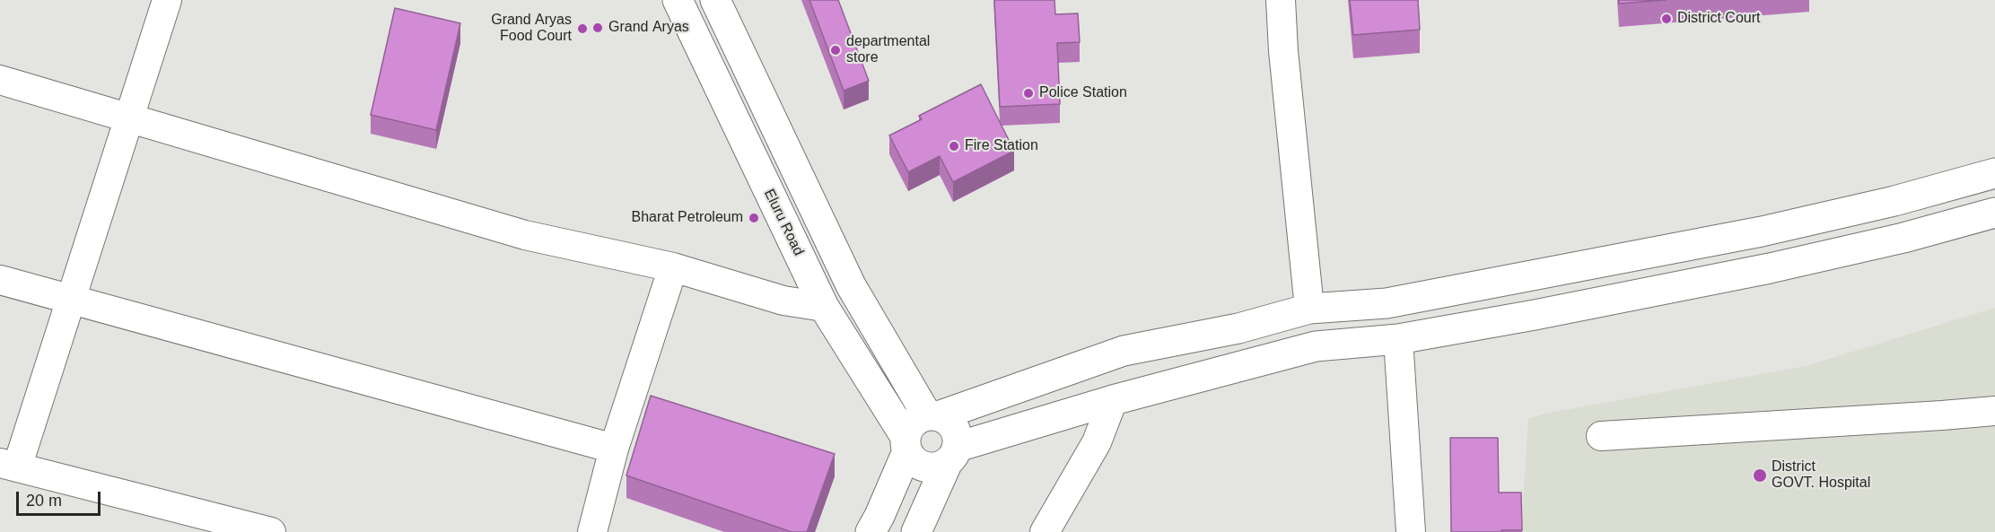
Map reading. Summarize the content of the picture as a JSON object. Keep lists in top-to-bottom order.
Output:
{
  "streets": {
    "main road": ["Eluru Road"]
  },
  "places": [
    "District Court",
    "Grand Aryas",
    "Grand Aryas Food Court",
    "departmental store",
    "Police Station",
    "Fire Station",
    "Bharat Petroleum",
    "District GOVT. Hospital"
  ],
  "scale_bar": "20 m"
}
